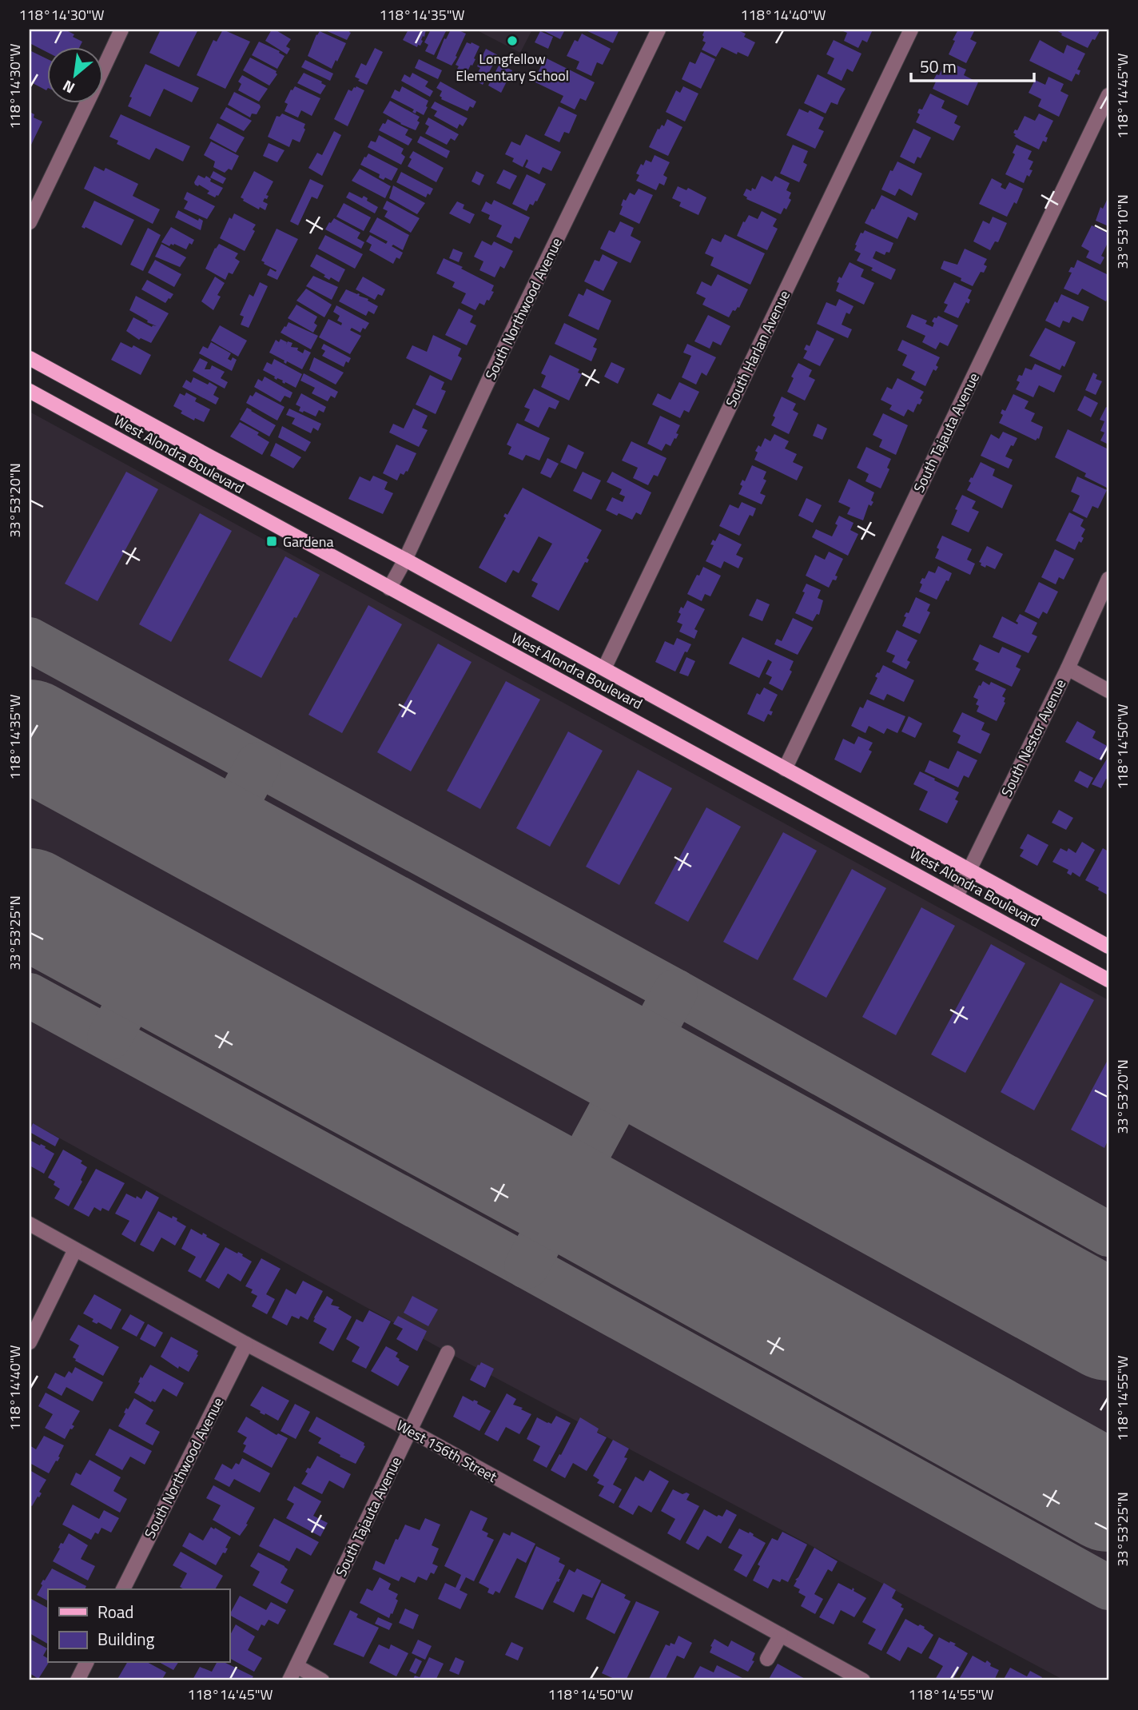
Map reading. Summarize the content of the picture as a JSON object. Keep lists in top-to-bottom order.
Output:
{
  "streets": {
    "main road": ["West Alondra Boulevard"],
    "street": [
      "South Northwood Avenue",
      "South Harlan Avenue",
      "South Tajauta Avenue",
      "South Nestor Avenue",
      "West 156th Street"
    ]
  },
  "crossings": [
    ["South Northwood Avenue", "West Alondra Boulevard"],
    ["South Northwood Avenue", "West 156th Street"],
    ["South Harlan Avenue", "West Alondra Boulevard"],
    ["South Tajauta Avenue", "West Alondra Boulevard"],
    ["South Tajauta Avenue", "West 156th Street"],
    ["West Alondra Boulevard", "South Nestor Avenue"]
  ],
  "places": {
    "other": ["Longfellow Elementary School"],
    "transit": ["Gardena"]
  },
  "legend": ["Road", "Building"],
  "scale_bar": "50 m",
  "north": "bottom left",
  "coordinates": [
    "118°14'30\"W",
    "118°14'35\"W",
    "118°14'40\"W",
    "118°14'45\"W",
    "33°53'10\"N",
    "33°53'20\"N",
    "118°14'50\"W",
    "33°53'25\"N",
    "118°14'55\"W"
  ]
}
